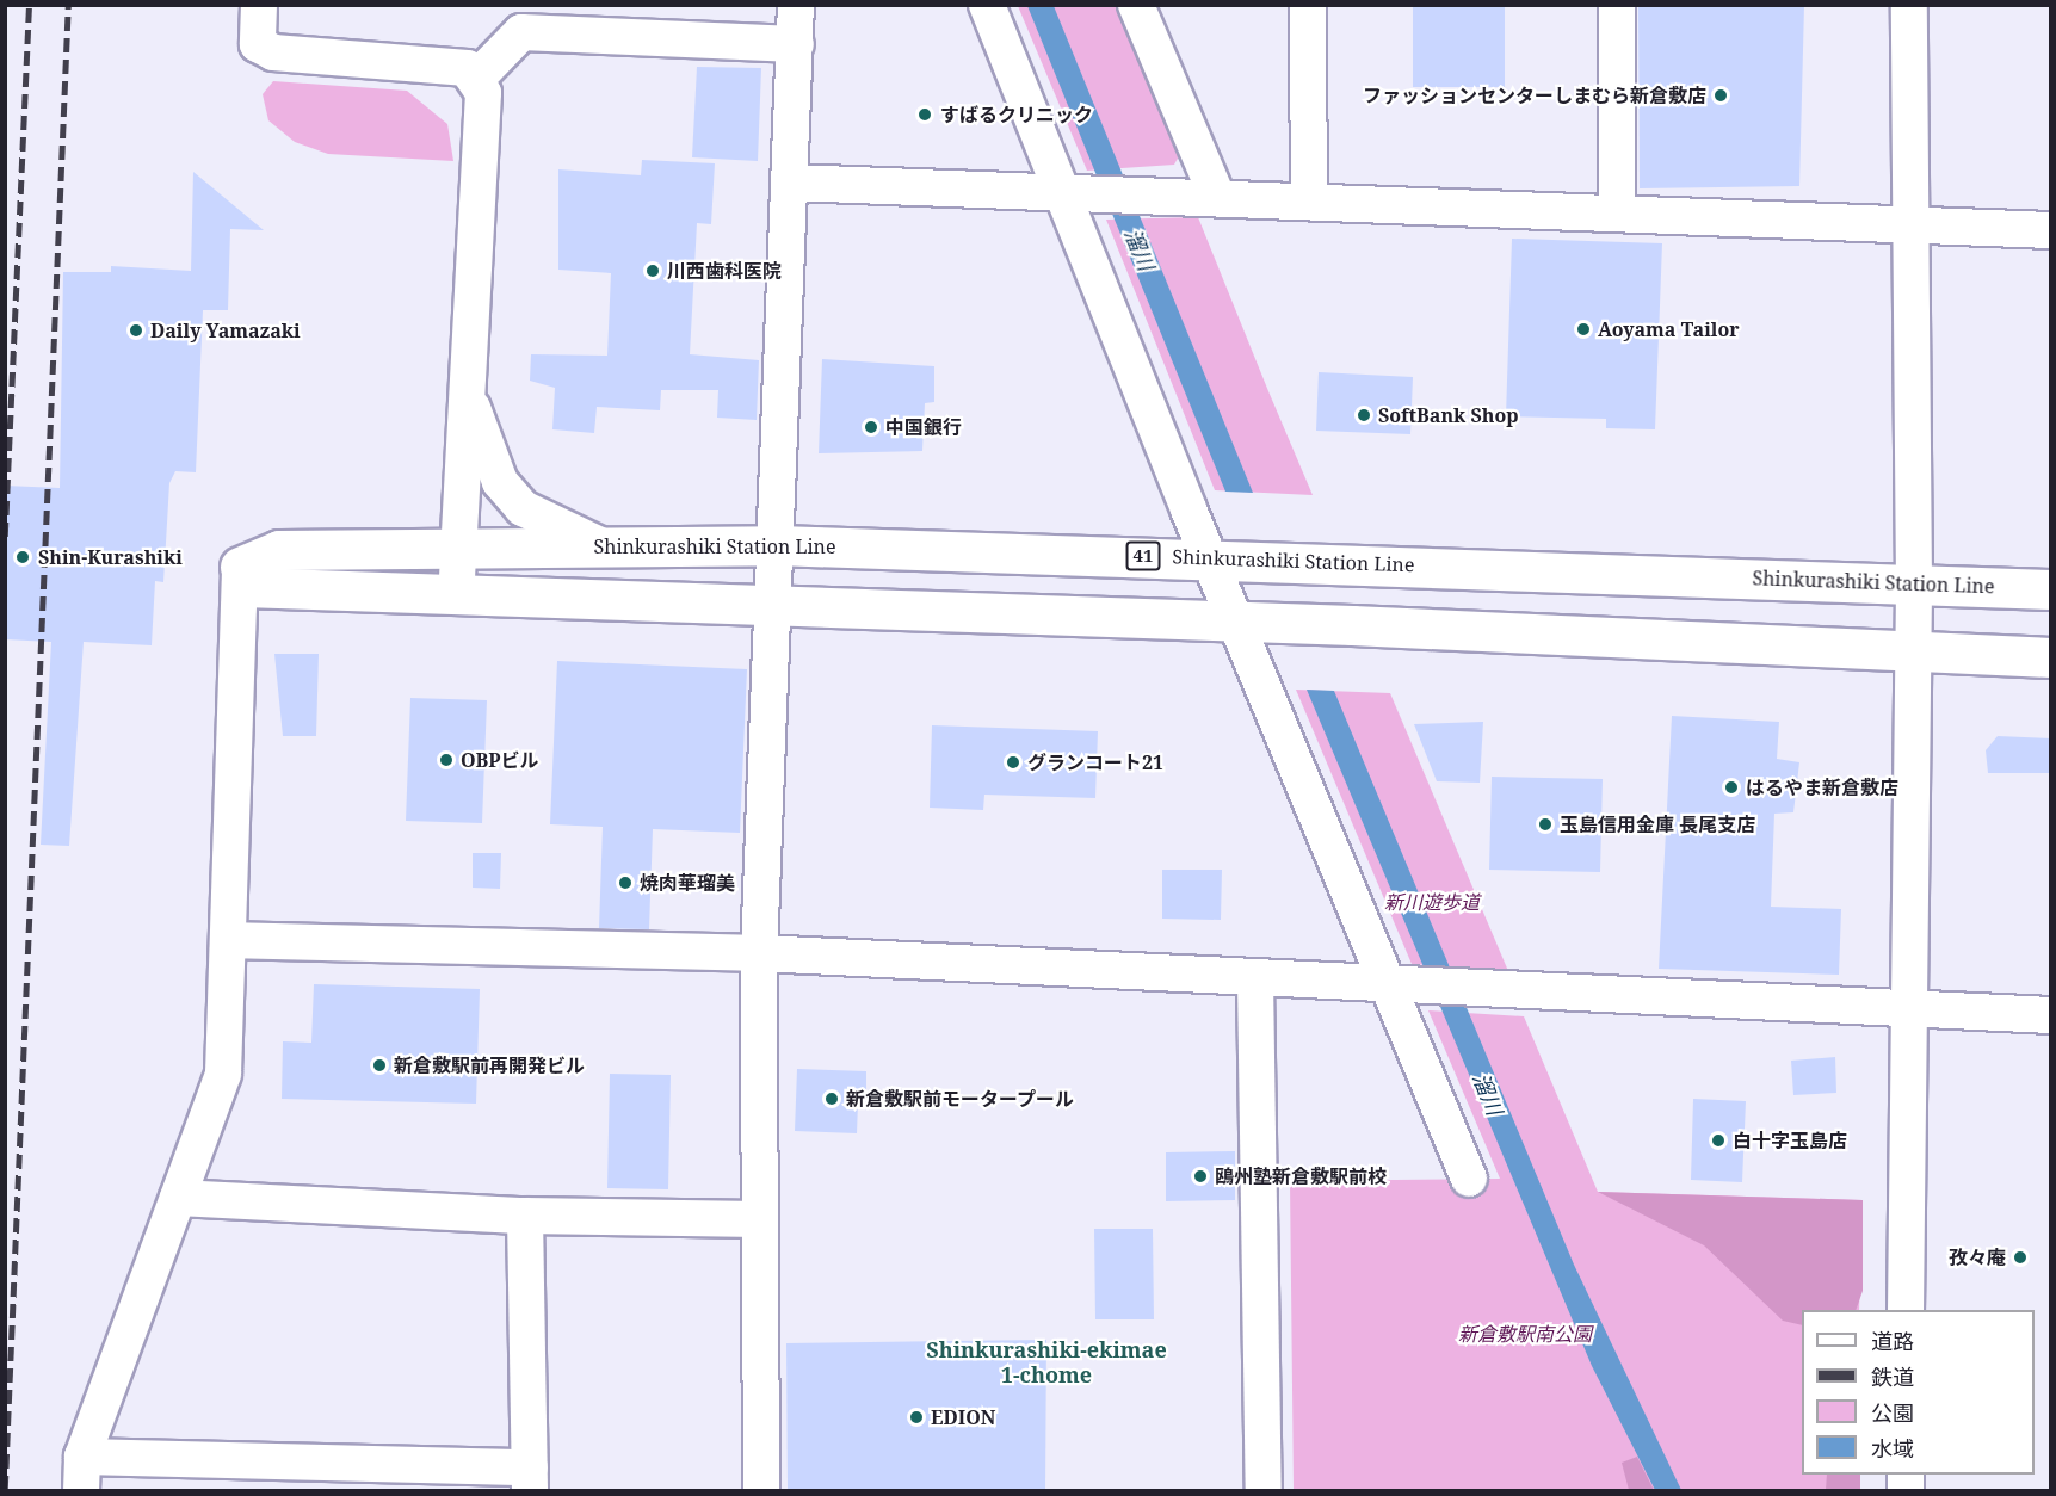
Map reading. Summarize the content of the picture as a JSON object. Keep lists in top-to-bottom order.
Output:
{
  "streets": {
    "main road": ["Shinkurashiki Station Line", "41"]
  },
  "districts": ["Shinkurashiki-ekimae 1-chome"],
  "water": ["溜川"],
  "parks": ["新川遊歩道", "新倉敷駅南公園"],
  "places": [
    "ファッションセンターしまむら新倉敷店",
    "すばるクリニック",
    "川西歯科医院",
    "Aoyama Tailor",
    "Daily Yamazaki",
    "SoftBank Shop",
    "中国銀行",
    "Shin-Kurashiki",
    "OBPビル",
    "グランコート21",
    "はるやま新倉敷店",
    "玉島信用金庫 長尾支店",
    "焼肉華瑠美",
    "新倉敷駅前再開発ビル",
    "新倉敷駅前モータープール",
    "白十字玉島店",
    "鴎州塾新倉敷駅前校",
    "孜々庵",
    "EDION"
  ],
  "legend": [
    "道路",
    "鉄道",
    "公園",
    "水域"
  ]
}
